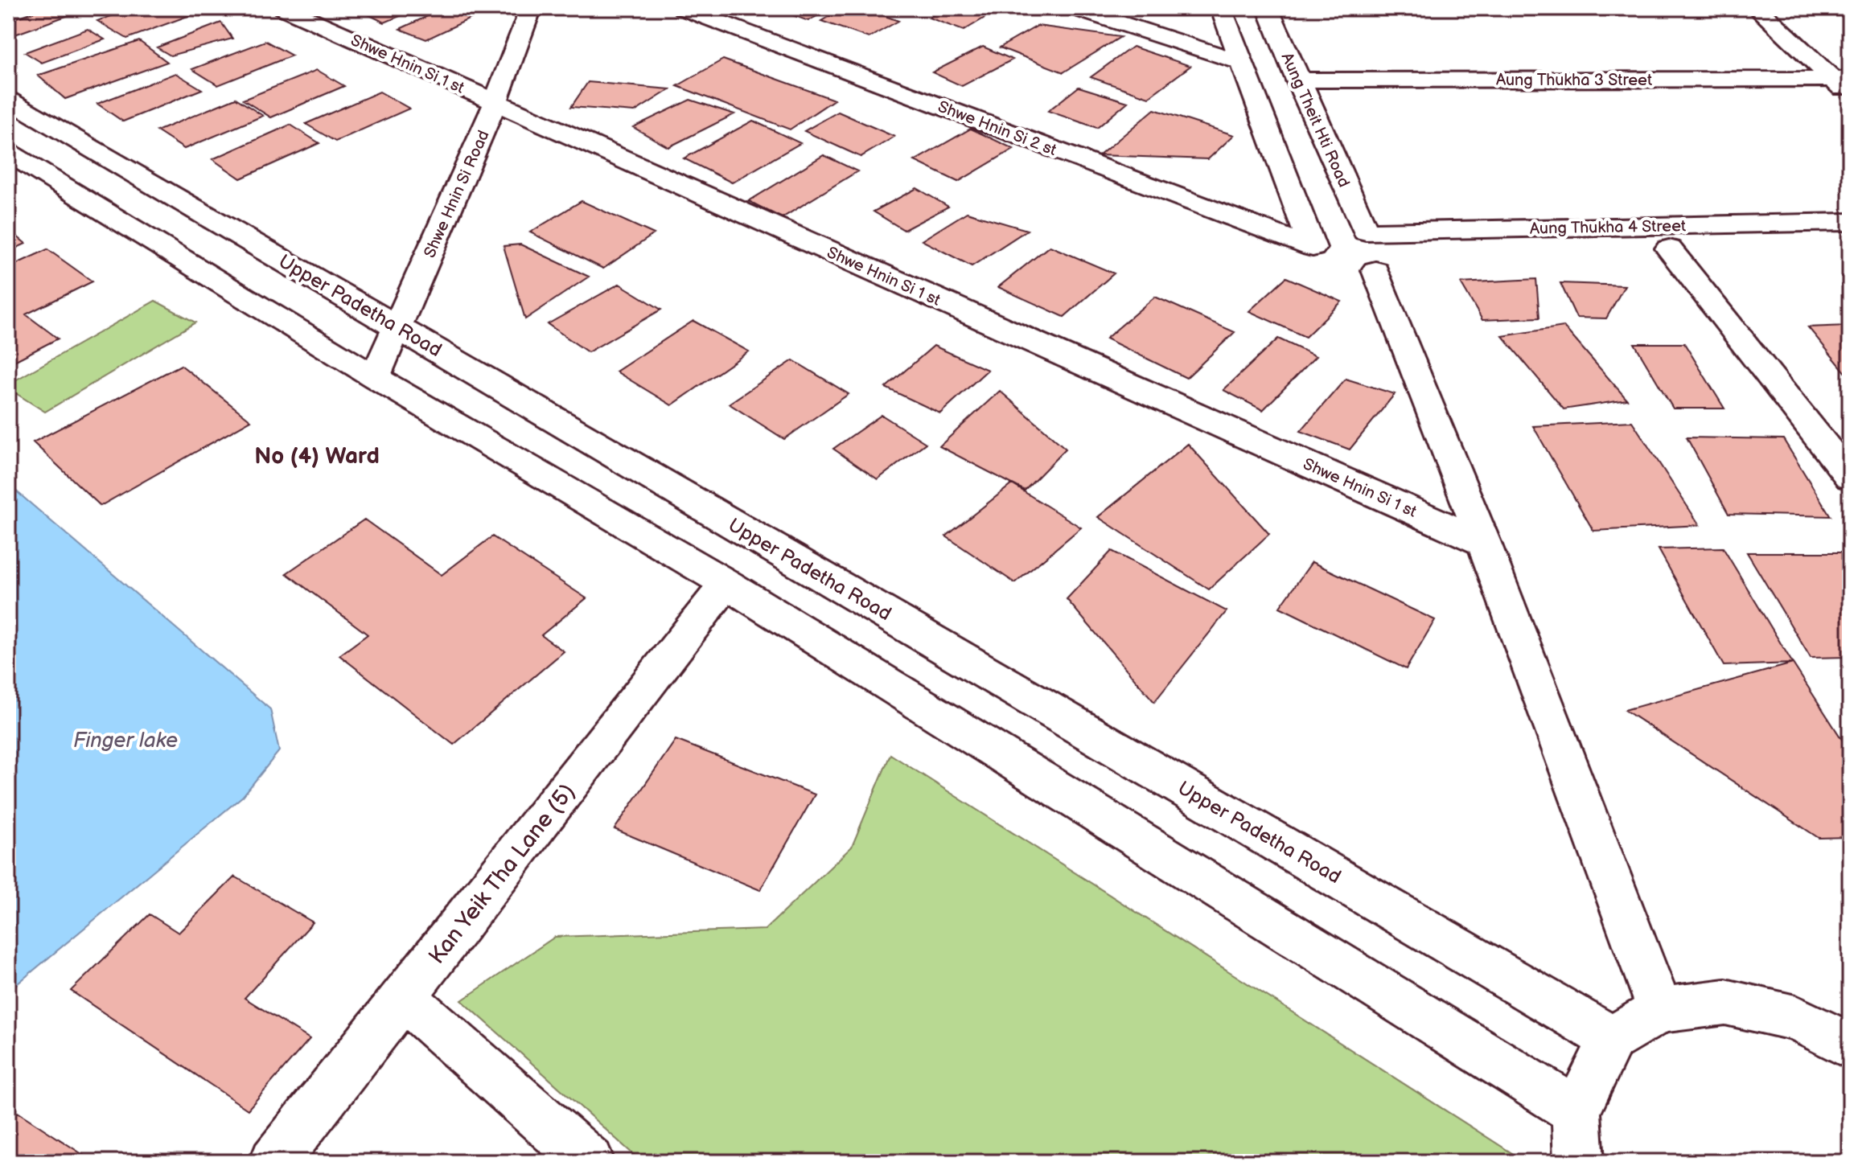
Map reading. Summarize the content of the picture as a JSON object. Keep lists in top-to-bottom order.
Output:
{
  "streets": {
    "street": [
      "Shwe Hnin Si 1 st",
      "Aung Thukha 3 Street",
      "Aung Theit Hti Road",
      "Shwe Hnin Si 2 st",
      "Shwe Hnin Si Road",
      "Aung Thukha 4 Street",
      "Upper Padetha Road",
      "Kan Yeik Tha Lane (5)"
    ]
  },
  "crossings": [
    ["Shwe Hnin Si 1 st", "Shwe Hnin Si Road"],
    ["Aung Thukha 3 Street", "Aung Theit Hti Road"],
    ["Aung Theit Hti Road", "Aung Thukha 4 Street"],
    ["Shwe Hnin Si Road", "Upper Padetha Road"]
  ],
  "districts": ["No (4) Ward"],
  "water": ["Finger lake"]
}
